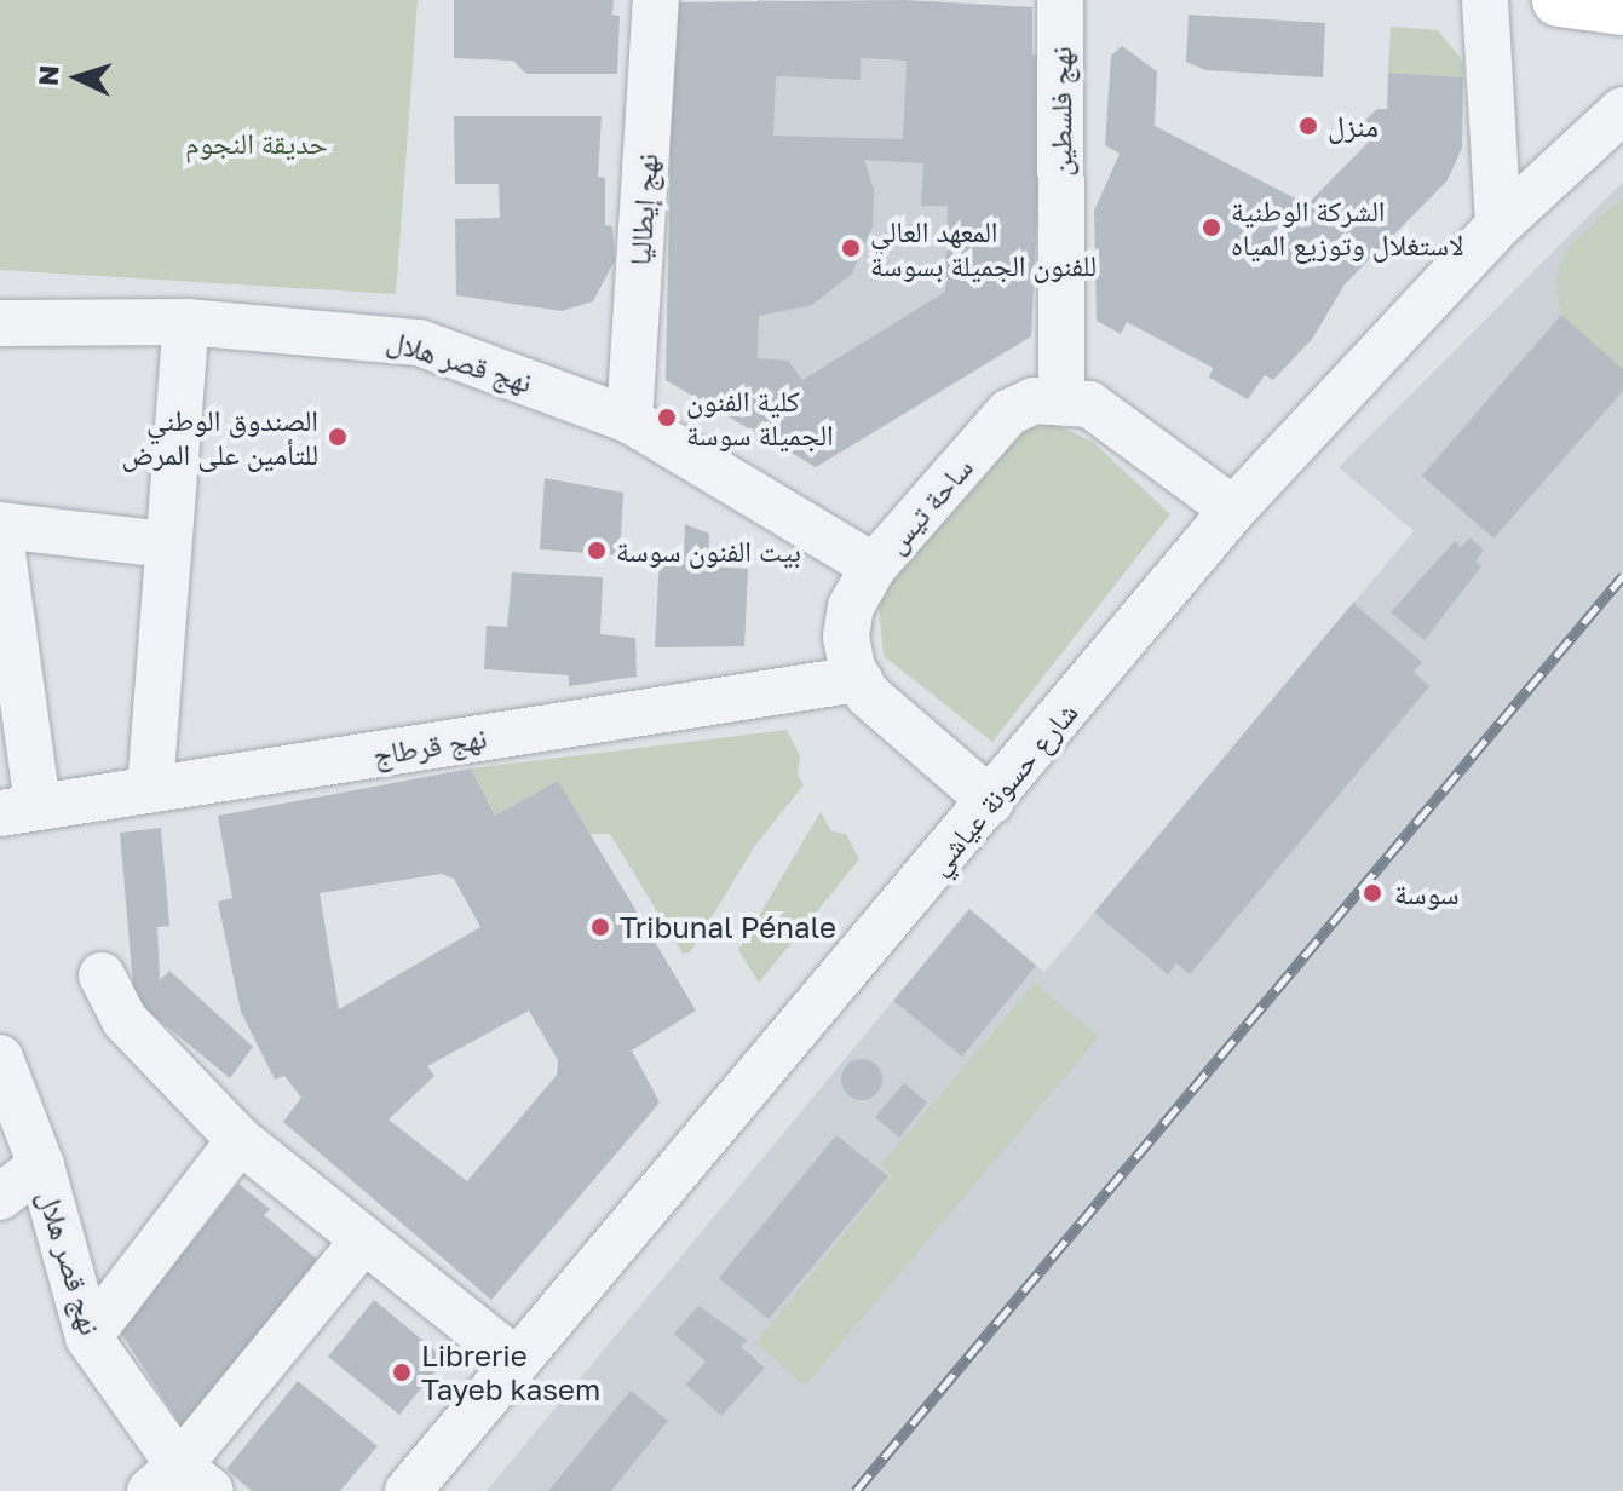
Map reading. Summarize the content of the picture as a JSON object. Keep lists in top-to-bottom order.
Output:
{
  "streets": {
    "street": [
      "نهج فلسطين",
      "نهج إيطاليا",
      "نهج قصر هلال",
      "ساحة تيس",
      "نهج قرطاج",
      "شارع حسونة عياشي"
    ]
  },
  "crossings": [
    ["نهج فلسطين", "ساحة تيس"],
    ["نهج إيطاليا", "نهج قصر هلال"],
    ["نهج قصر هلال", "ساحة تيس"],
    ["ساحة تيس", "نهج قرطاج"],
    ["ساحة تيس", "شارع حسونة عياشي"]
  ],
  "parks": ["حديقة النجوم"],
  "places": [
    "منزل",
    "الشركة الوطنية لاستغلال وتوزيع المياه",
    "المعهد العالي للفنون الجميلة بسوسة",
    "كلية الفنون الجميلة سوسة",
    "الصندوق الوطني للتأمين على المرض",
    "بيت الفنون سوسة",
    "سوسة",
    "Tribunal Pénale",
    "Librerie Tayeb kasem"
  ],
  "north": "left"
}
